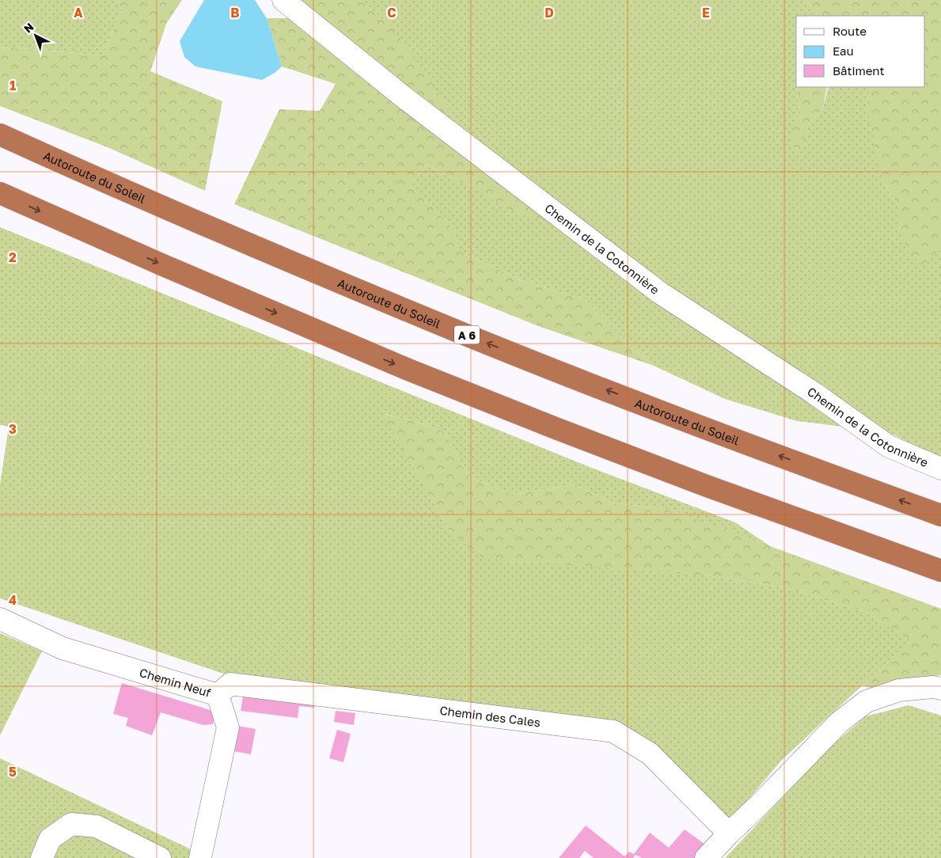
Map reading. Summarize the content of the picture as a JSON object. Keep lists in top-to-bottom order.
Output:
{
  "streets": {
    "highway": ["Autoroute du Soleil", "A 6"],
    "street": ["Chemin de la Cotonnière", "Chemin Neuf", "Chemin des Cales"]
  },
  "crossings": [
    ["Chemin Neuf", "Chemin des Cales"]
  ],
  "legend": ["Route", "Eau", "Bâtiment"],
  "north": "top left",
  "grid": {
    "columns": [
      "A",
      "B",
      "C",
      "D",
      "E"
    ],
    "rows": [
      "1",
      "2",
      "3",
      "4",
      "5"
    ]
  }
}
